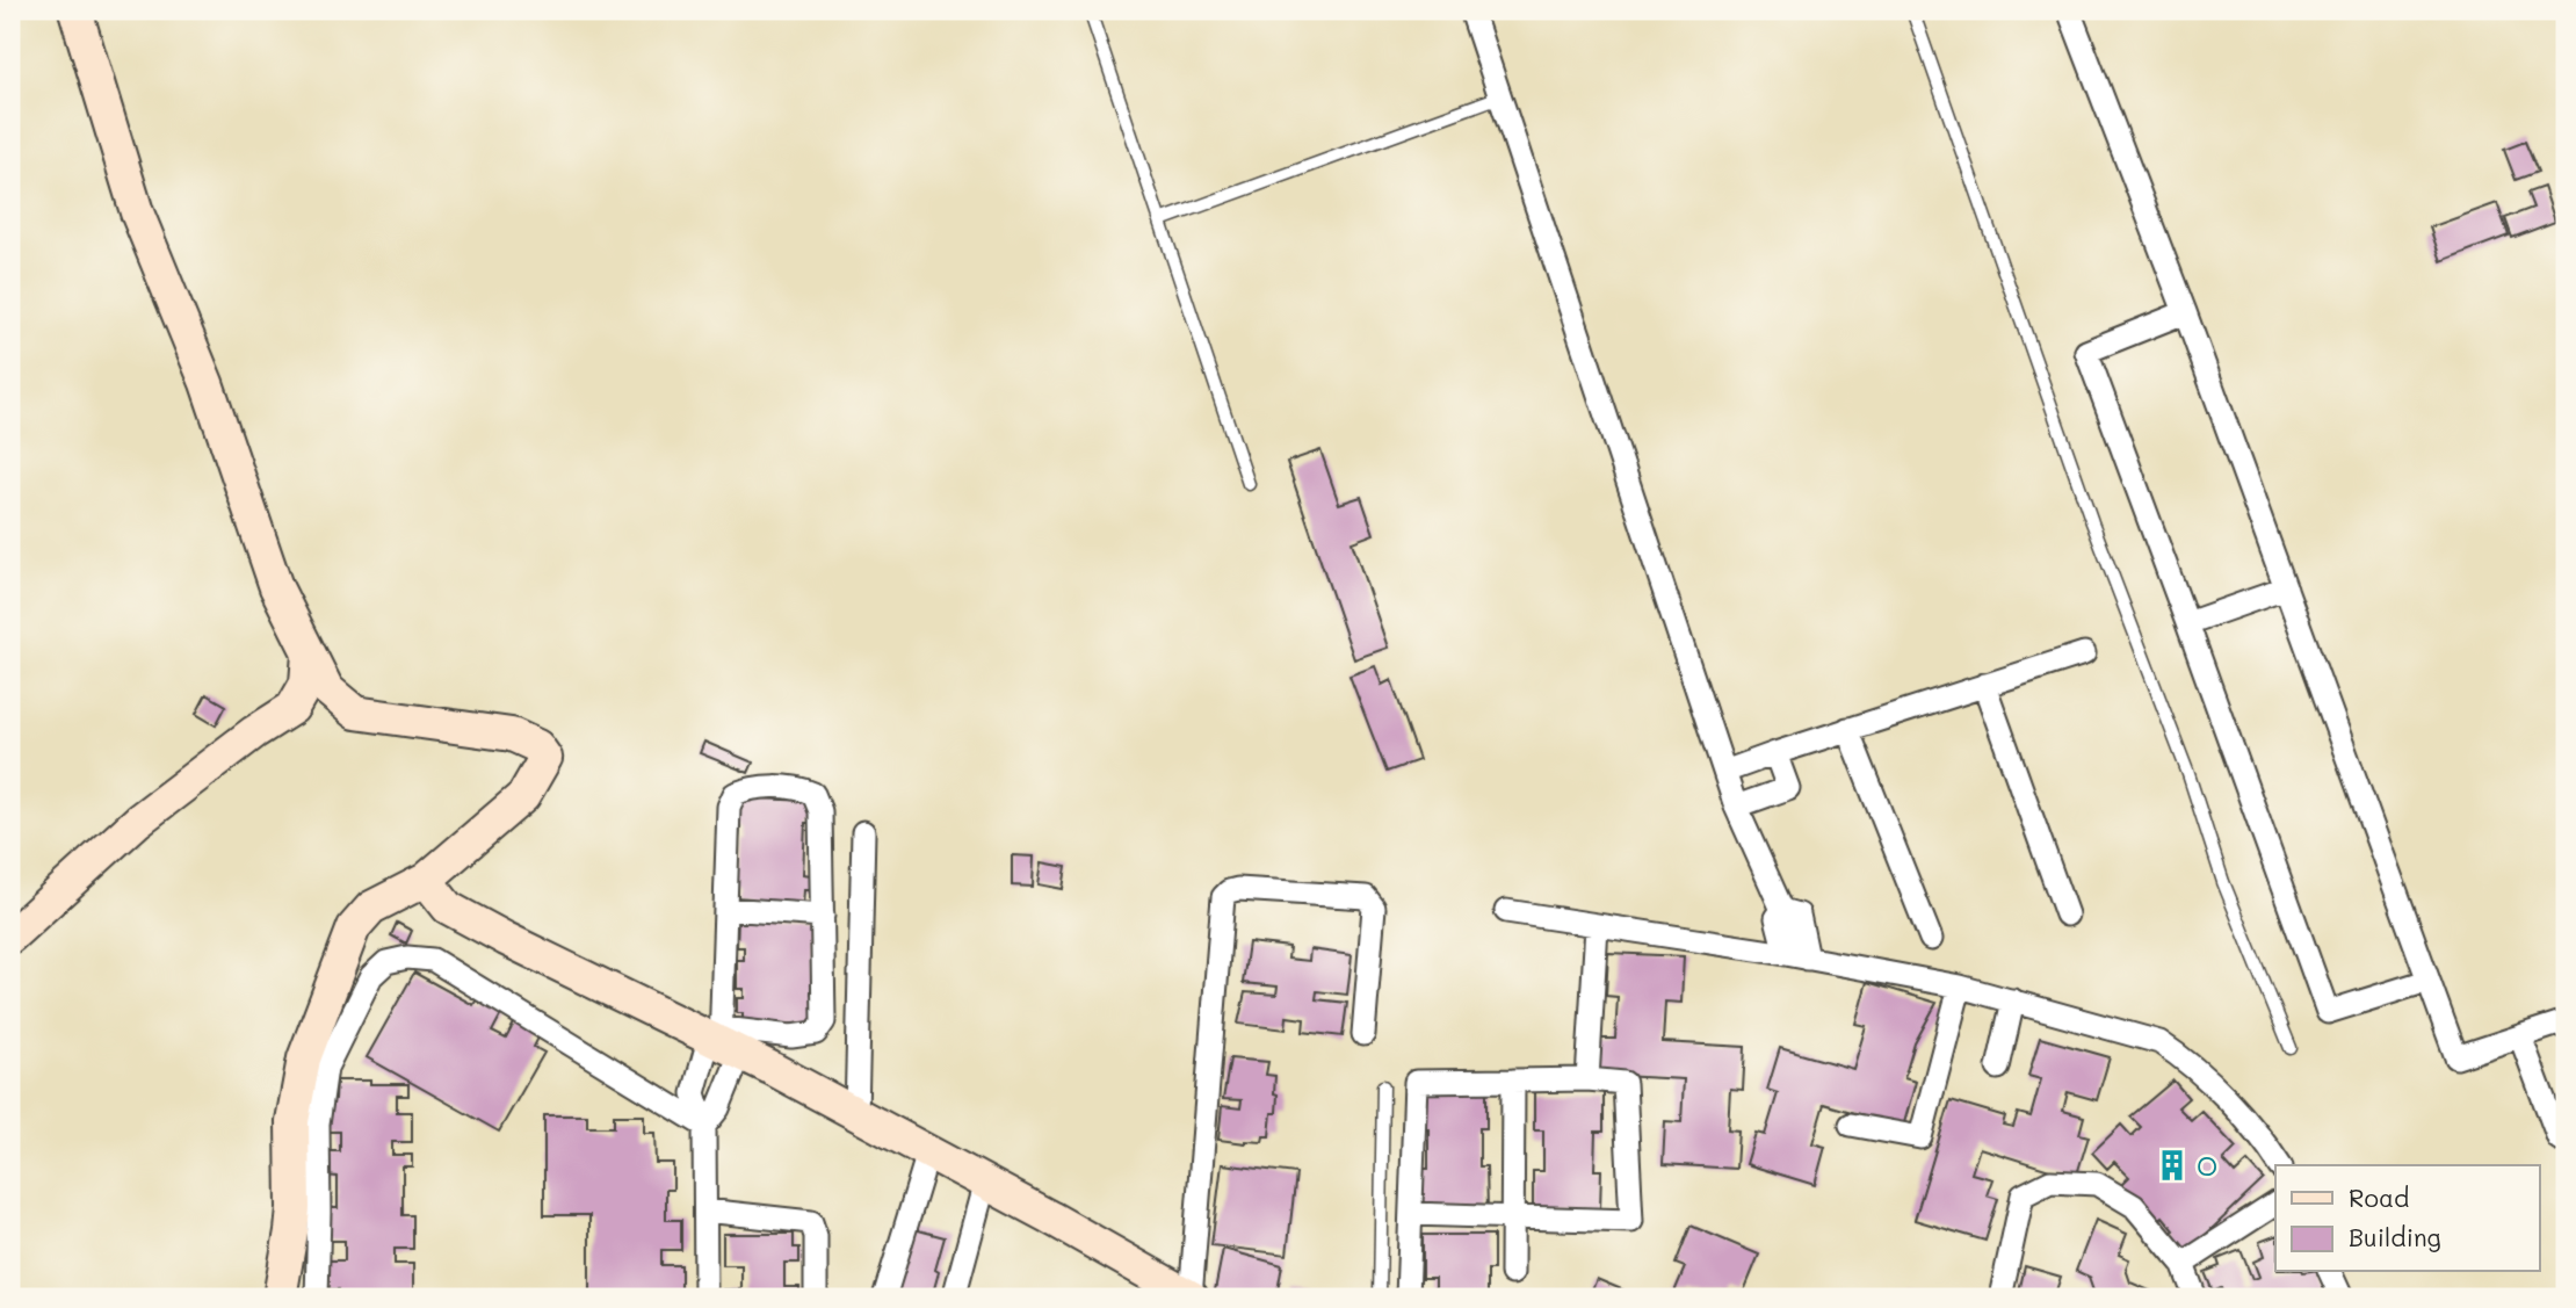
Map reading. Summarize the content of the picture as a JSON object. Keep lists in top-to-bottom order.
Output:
{
  "places": {
    "building": ["O"]
  },
  "legend": ["Road", "Building"]
}
